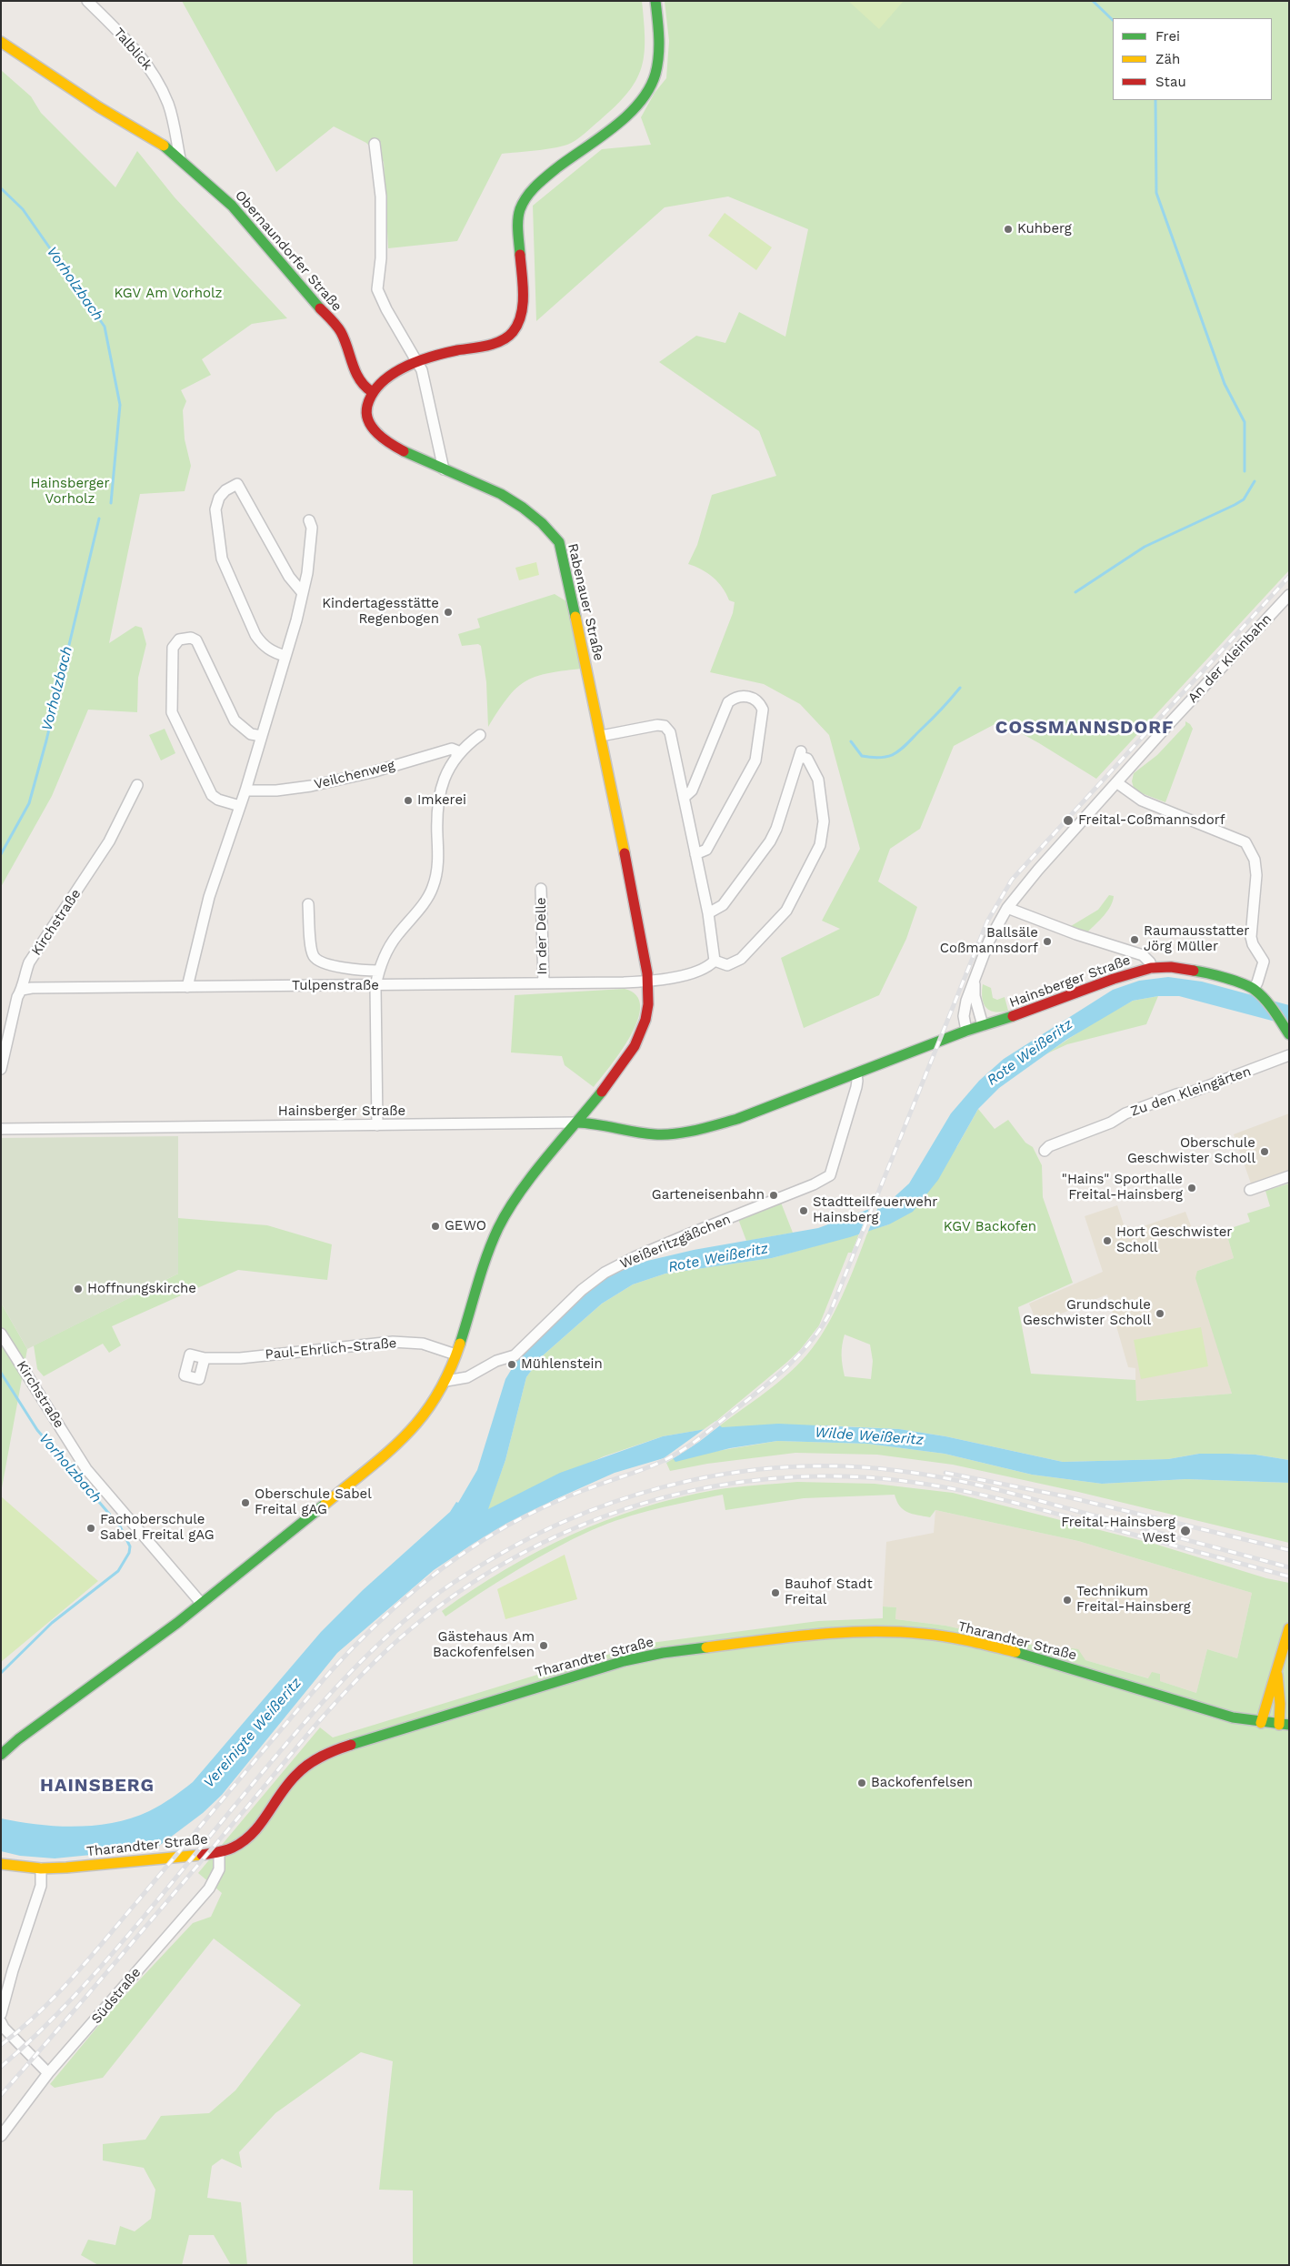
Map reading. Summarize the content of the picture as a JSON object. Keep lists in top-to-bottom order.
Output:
{
  "streets": {
    "main road": [
      "Obernaundorfer Straße",
      "Rabenauer Straße",
      "Hainsberger Straße",
      "Tharandter Straße"
    ],
    "street": [
      "Talblick",
      "An der Kleinbahn",
      "Veilchenweg",
      "Kirchstraße",
      "In der Delle",
      "Tulpenstraße",
      "Zu den Kleingärten",
      "Weißeritzgäßchen",
      "Paul-Ehrlich-Straße",
      "Südstraße"
    ]
  },
  "crossings": [
    ["Talblick", "Obernaundorfer Straße"],
    ["Obernaundorfer Straße", "Rabenauer Straße"],
    ["Rabenauer Straße", "Kirchstraße"],
    ["Rabenauer Straße", "Hainsberger Straße"],
    ["Rabenauer Straße", "Tulpenstraße"],
    ["Rabenauer Straße", "Weißeritzgäßchen"],
    ["Rabenauer Straße", "Paul-Ehrlich-Straße"],
    ["An der Kleinbahn", "Hainsberger Straße"],
    ["Kirchstraße", "Tulpenstraße"],
    ["In der Delle", "Tulpenstraße"],
    ["Hainsberger Straße", "Weißeritzgäßchen"],
    ["Tharandter Straße", "Südstraße"]
  ],
  "districts": ["COSSMANNSDORF", "HAINSBERG"],
  "water": [
    "Vorholzbach",
    "Rote Weißeritz",
    "Wilde Weißeritz",
    "Vereinigte Weißeritz"
  ],
  "parks": ["KGV Am Vorholz", "Hainsberger Vorholz", "KGV Backofen"],
  "places": [
    "Kuhberg",
    "Kindertagesstätte Regenbogen",
    "Imkerei",
    "Freital-Coßmannsdorf",
    "Raumausstatter Jörg Müller",
    "Ballsäle Coßmannsdorf",
    "Oberschule Geschwister Scholl",
    "\"Hains\" Sporthalle Freital-Hainsberg",
    "Garteneisenbahn",
    "Stadtteilfeuerwehr Hainsberg",
    "GEWO",
    "Hort Geschwister Scholl",
    "Hoffnungskirche",
    "Grundschule Geschwister Scholl",
    "Mühlenstein",
    "Oberschule Sabel Freital gAG",
    "Fachoberschule Sabel Freital gAG",
    "Freital-Hainsberg West",
    "Bauhof Stadt Freital",
    "Technikum Freital-Hainsberg",
    "Gästehaus Am Backofenfelsen",
    "Backofenfelsen"
  ],
  "legend": ["Frei", "Zäh", "Stau"]
}
